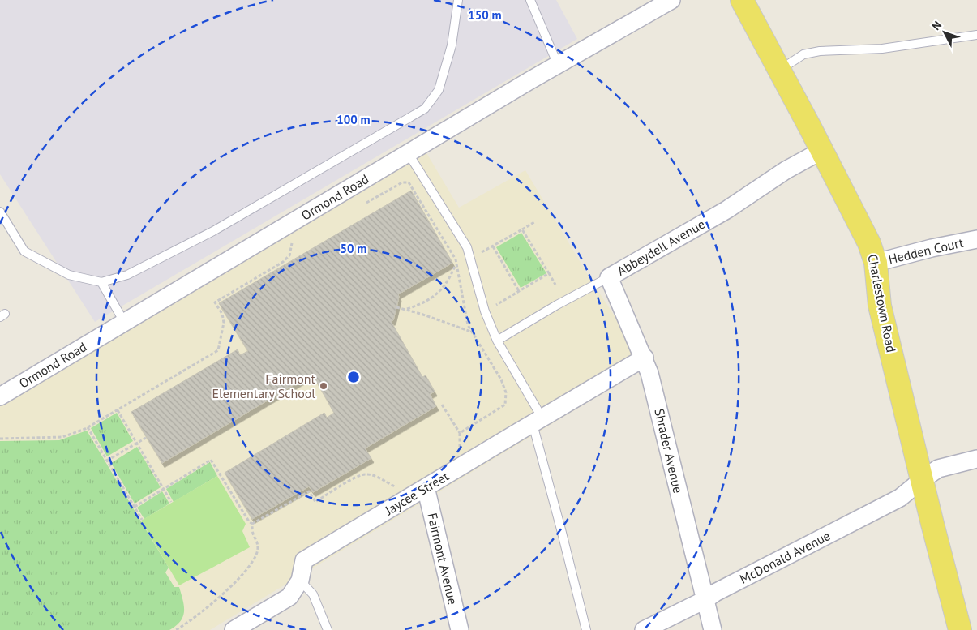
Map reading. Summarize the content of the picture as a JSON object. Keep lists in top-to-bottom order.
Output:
{
  "streets": {
    "main road": ["Charlestown Road"],
    "street": [
      "Ormond Road",
      "Abbeydell Avenue",
      "Hedden Court",
      "Shrader Avenue",
      "Jaycee Street",
      "McDonald Avenue",
      "Fairmont Avenue"
    ]
  },
  "crossings": [
    ["Abbeydell Avenue", "Charlestown Road"],
    ["Abbeydell Avenue", "Shrader Avenue"],
    ["Hedden Court", "Charlestown Road"],
    ["Charlestown Road", "McDonald Avenue"],
    ["Shrader Avenue", "Jaycee Street"],
    ["Shrader Avenue", "McDonald Avenue"],
    ["Jaycee Street", "Fairmont Avenue"]
  ],
  "places": ["Fairmont Elementary School"],
  "north": "top left",
  "rings": ["150 m", "100 m", "50 m"]
}
